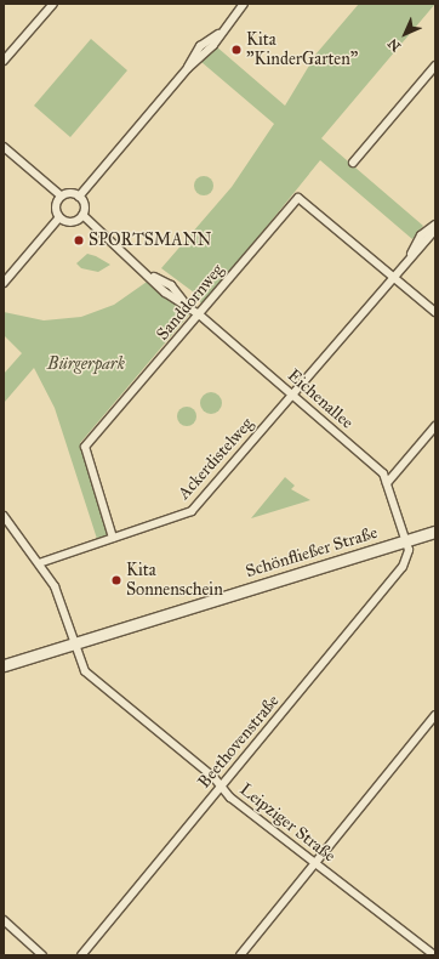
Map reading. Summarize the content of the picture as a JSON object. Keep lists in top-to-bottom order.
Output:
{
  "streets": {
    "main road": ["Schönfließer Straße"],
    "street": [
      "Sanddornweg",
      "Eichenallee",
      "Ackerdistelweg",
      "Beethovenstraße",
      "Leipziger Straße"
    ]
  },
  "crossings": [
    ["Sanddornweg", "Eichenallee"],
    ["Sanddornweg", "Ackerdistelweg"],
    ["Eichenallee", "Ackerdistelweg"],
    ["Eichenallee", "Schönfließer Straße"],
    ["Eichenallee", "Beethovenstraße"],
    ["Ackerdistelweg", "Leipziger Straße"],
    ["Schönfließer Straße", "Beethovenstraße"],
    ["Schönfließer Straße", "Leipziger Straße"],
    ["Beethovenstraße", "Leipziger Straße"]
  ],
  "parks": ["Bürgerpark"],
  "places": ["Kita \"KinderGarten\"", "SPORTSMANN", "Kita Sonnenschein"],
  "north": "bottom left"
}
